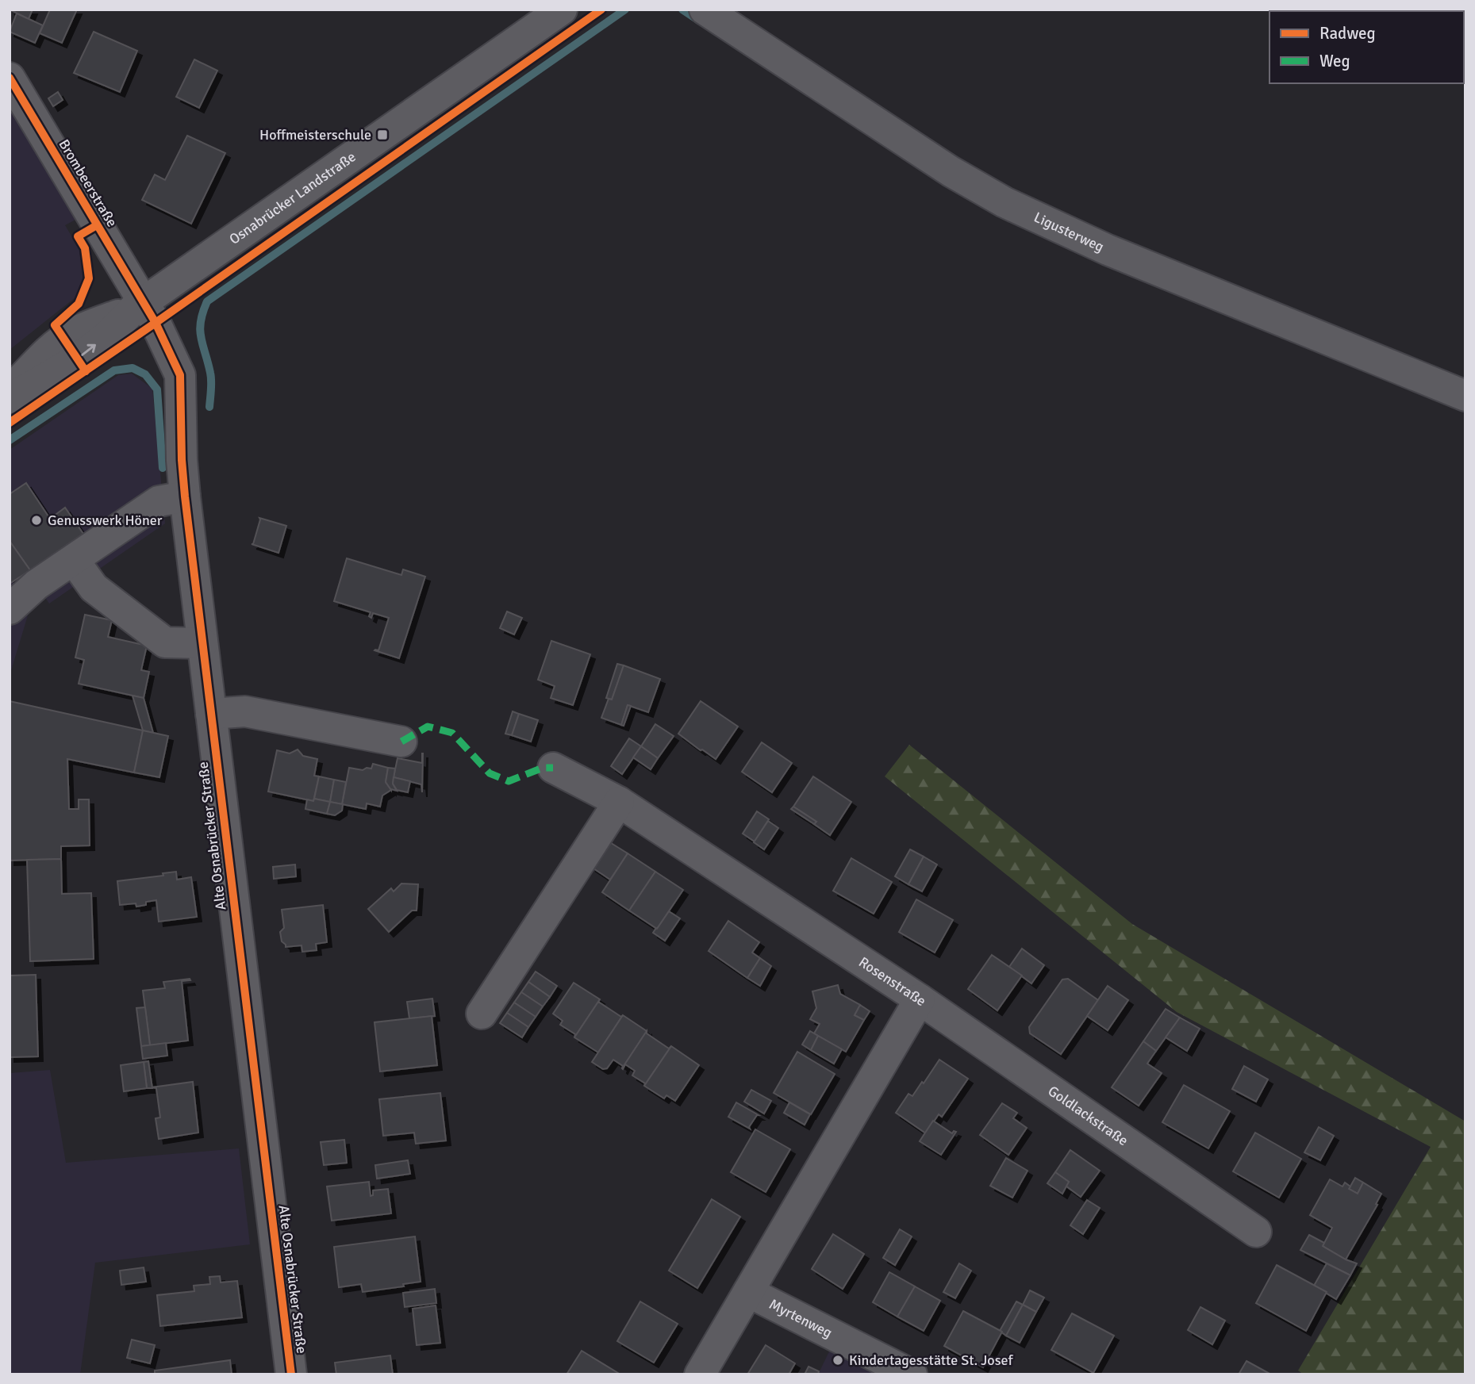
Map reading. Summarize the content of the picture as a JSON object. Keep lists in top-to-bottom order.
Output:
{
  "streets": {
    "street": [
      "Brombeerstraße",
      "Osnabrücker Landstraße",
      "Ligusterweg",
      "Alte Osnabrücker Straße",
      "Rosenstraße",
      "Goldlackstraße",
      "Myrtenweg"
    ]
  },
  "crossings": [
    ["Brombeerstraße", "Osnabrücker Landstraße"],
    ["Brombeerstraße", "Alte Osnabrücker Straße"],
    ["Osnabrücker Landstraße", "Alte Osnabrücker Straße"],
    ["Rosenstraße", "Goldlackstraße"],
    ["Rosenstraße", "Myrtenweg"]
  ],
  "places": {
    "transit": ["Hoffmeisterschule"],
    "other": ["Genusswerk Höner", "Kindertagesstätte St. Josef"]
  },
  "legend": ["Radweg", "Weg"]
}
